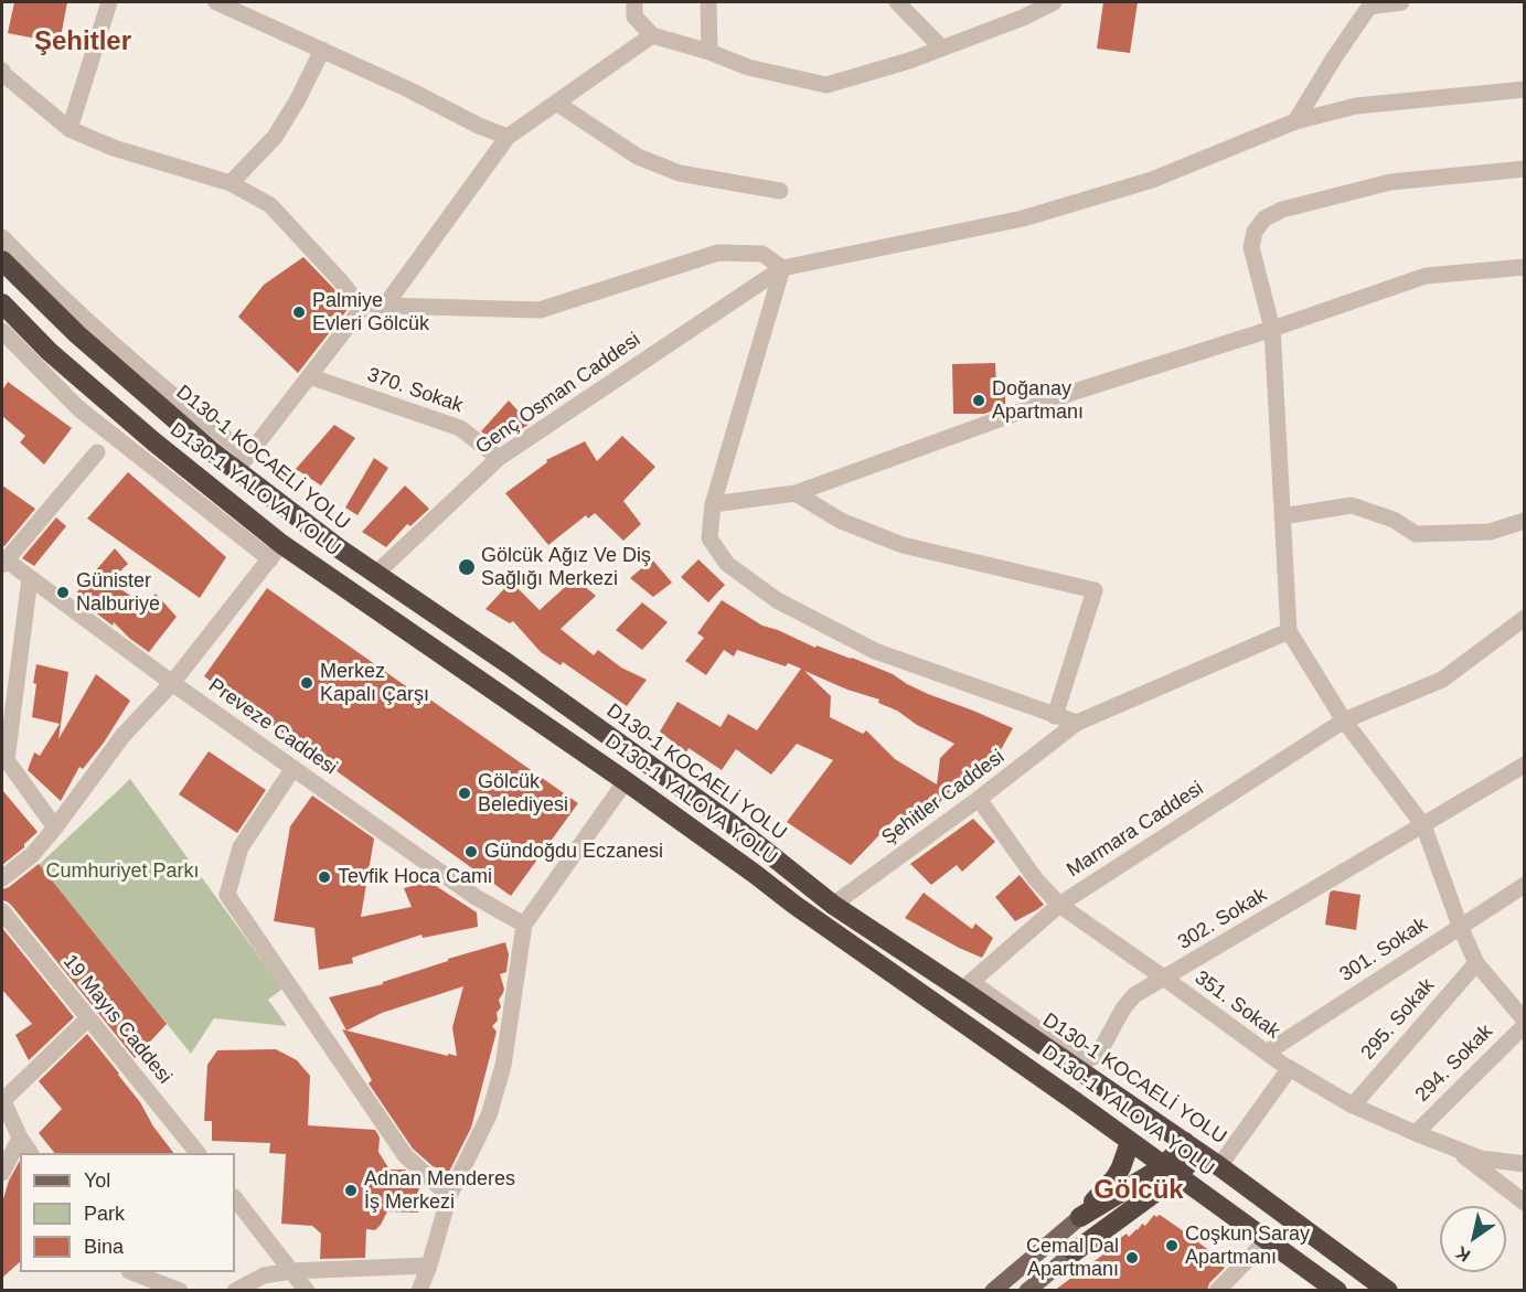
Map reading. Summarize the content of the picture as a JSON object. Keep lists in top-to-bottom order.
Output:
{
  "streets": {
    "highway": ["D130-1 KOCAELİ YOLU", "D130-1 YALOVA YOLU"],
    "street": [
      "370. Sokak",
      "Genç Osman Caddesi",
      "Preveze Caddesi",
      "Şehitler Caddesi",
      "Marmara Caddesi",
      "302. Sokak",
      "301. Sokak",
      "351. Sokak",
      "19 Mayıs Caddesi",
      "295. Sokak",
      "294. Sokak"
    ]
  },
  "crossings": [
    ["370. Sokak", "Genç Osman Caddesi"],
    ["Genç Osman Caddesi", "D130-1 KOCAELİ YOLU"],
    ["D130-1 KOCAELİ YOLU", "Şehitler Caddesi"],
    ["D130-1 KOCAELİ YOLU", "Marmara Caddesi"],
    ["D130-1 KOCAELİ YOLU", "302. Sokak"],
    ["Şehitler Caddesi", "351. Sokak"],
    ["Marmara Caddesi", "302. Sokak"],
    ["Marmara Caddesi", "351. Sokak"],
    ["302. Sokak", "351. Sokak"],
    ["301. Sokak", "351. Sokak"],
    ["351. Sokak", "295. Sokak"],
    ["351. Sokak", "294. Sokak"]
  ],
  "districts": ["Şehitler", "Gölcük"],
  "parks": ["Cumhuriyet Parkı"],
  "places": [
    "Palmiye Evleri Gölcük",
    "Doğanay Apartmanı",
    "Gölcük Ağız Ve Diş Sağlığı Merkezi",
    "Günister Nalburiye",
    "Merkez Kapalı Çarşı",
    "Gölcük Belediyesi",
    "Gündoğdu Eczanesi",
    "Tevfik Hoca Cami",
    "Adnan Menderes İş Merkezi",
    "Coşkun Saray Apartmanı",
    "Cemal Dal Apartmanı"
  ],
  "legend": ["Yol", "Park", "Bina"],
  "north": "bottom left"
}
